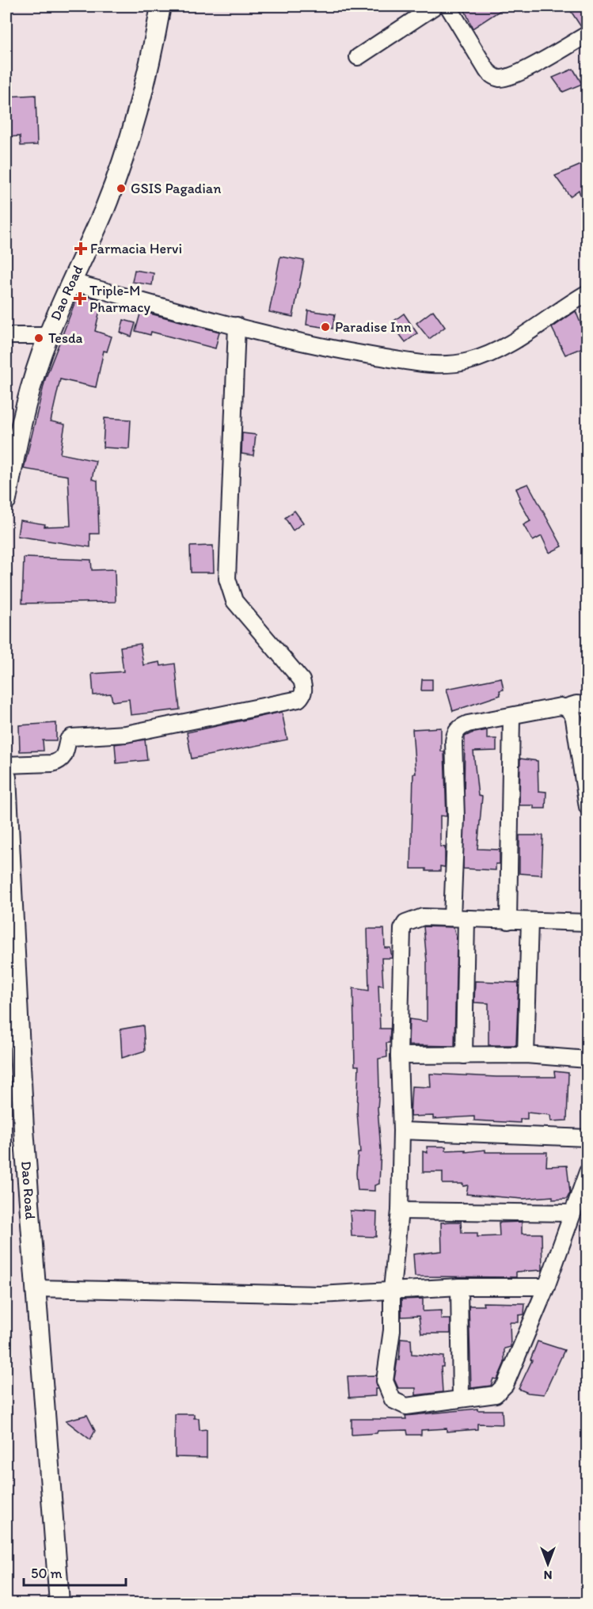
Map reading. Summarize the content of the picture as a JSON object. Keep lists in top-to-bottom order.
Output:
{
  "streets": {
    "street": ["Dao Road"]
  },
  "places": {
    "other": ["GSIS Pagadian", "Paradise Inn", "Tesda"],
    "health": ["Farmacia Hervi", "Triple-M Pharmacy"]
  },
  "scale_bar": "50 m",
  "north": "bottom"
}
